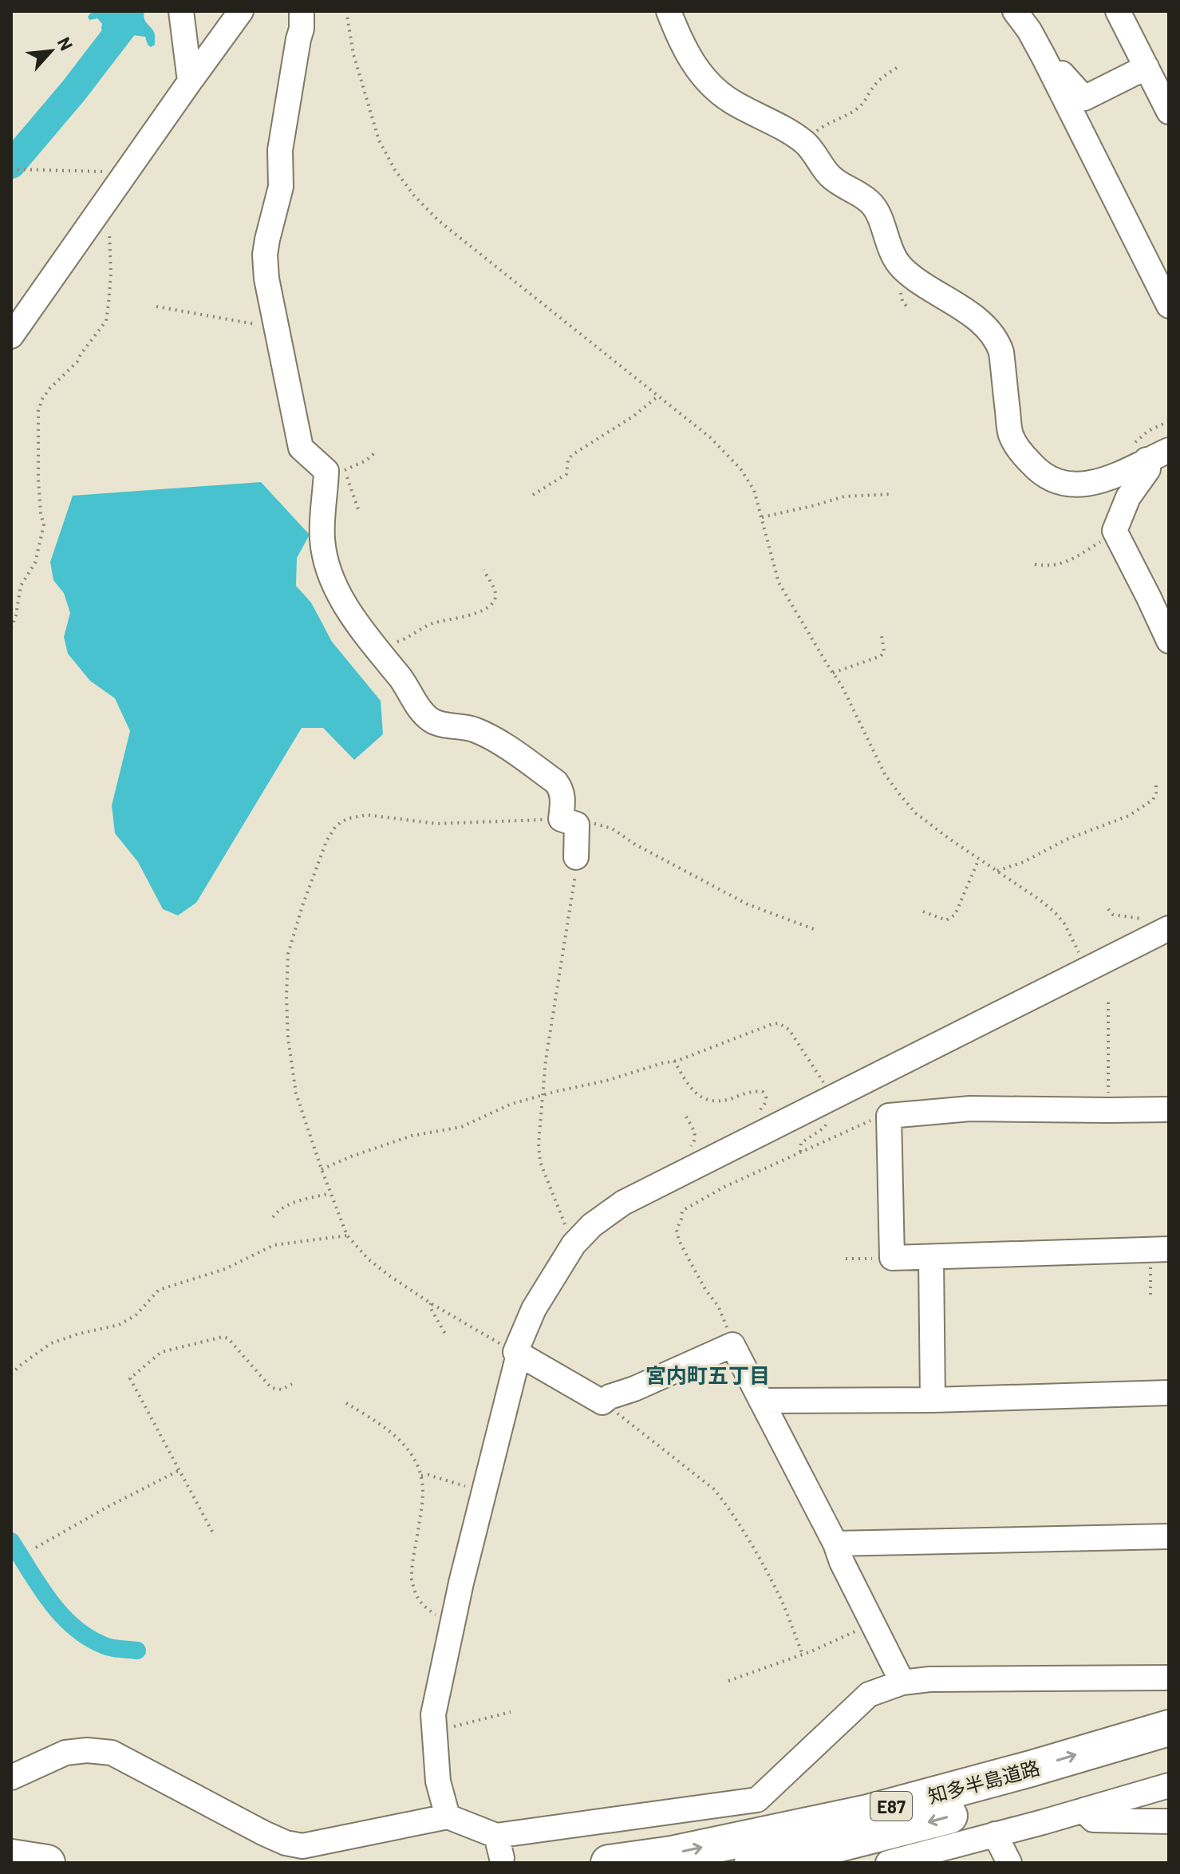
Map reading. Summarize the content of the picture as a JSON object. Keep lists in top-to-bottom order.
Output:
{
  "streets": {
    "highway": ["知多半島道路", "E87"]
  },
  "districts": ["宮内町五丁目"],
  "north": "top right"
}
